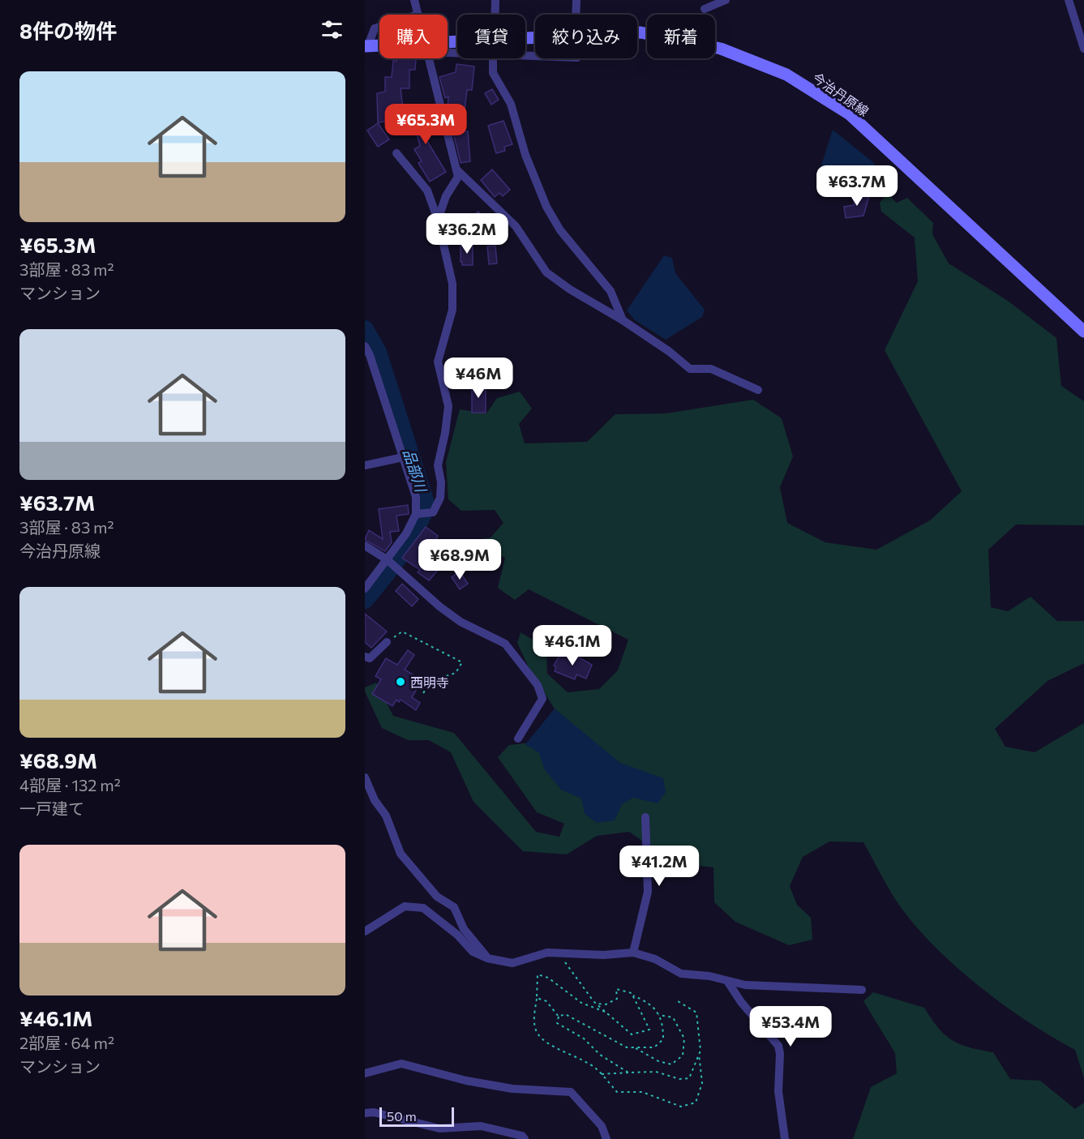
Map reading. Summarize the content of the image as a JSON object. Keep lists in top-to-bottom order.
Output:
{
  "streets": {
    "main road": ["今治丹原線"]
  },
  "water": ["品部川"],
  "places": ["西明寺"],
  "scale_bar": "50 m",
  "page": {
    "heading": "8件の物件",
    "chip": [
      "購入",
      "賃貸",
      "絞り込み",
      "新着"
    ],
    "list": [
      {
        "name": "¥65.3M",
        "note": "3部屋 · 83 m² · マンション"
      },
      {
        "name": "¥63.7M",
        "note": "3部屋 · 83 m² · 今治丹原線"
      },
      {
        "name": "¥68.9M",
        "note": "4部屋 · 132 m² · 一戸建て"
      },
      {
        "name": "¥46.1M",
        "note": "2部屋 · 64 m² · マンション"
      }
    ],
    "price": [
      "¥65.3M",
      "¥63.7M",
      "¥36.2M",
      "¥46M",
      "¥68.9M",
      "¥46.1M",
      "¥41.2M",
      "¥53.4M"
    ],
    "scale": "50 m"
  }
}
